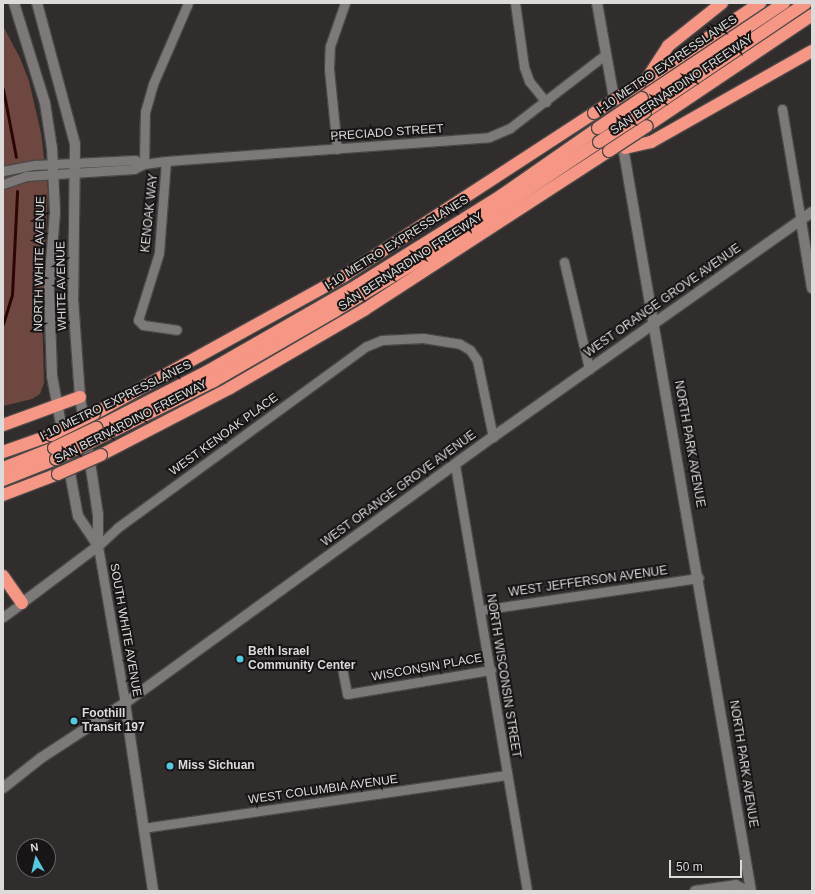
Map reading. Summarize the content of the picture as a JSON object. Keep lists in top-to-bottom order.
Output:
{
  "streets": {
    "highway": ["I-10 METRO EXPRESSLANES", "SAN BERNARDINO FREEWAY"],
    "street": [
      "PRECIADO STREET",
      "KENOAK WAY",
      "NORTH WHITE AVENUE",
      "WHITE AVENUE",
      "WEST ORANGE GROVE AVENUE",
      "WEST KENOAK PLACE",
      "NORTH PARK AVENUE",
      "WEST JEFFERSON AVENUE",
      "SOUTH WHITE AVENUE",
      "WISCONSIN PLACE",
      "NORTH WISCONSIN STREET",
      "WEST COLUMBIA AVENUE"
    ]
  },
  "crossings": [
    ["PRECIADO STREET", "KENOAK WAY"],
    ["PRECIADO STREET", "NORTH WHITE AVENUE"],
    ["PRECIADO STREET", "WHITE AVENUE"],
    ["PRECIADO STREET", "NORTH PARK AVENUE"],
    ["NORTH WHITE AVENUE", "WEST KENOAK PLACE"],
    ["NORTH WHITE AVENUE", "SOUTH WHITE AVENUE"],
    ["WHITE AVENUE", "SOUTH WHITE AVENUE"],
    ["WEST ORANGE GROVE AVENUE", "WEST KENOAK PLACE"],
    ["WEST ORANGE GROVE AVENUE", "NORTH PARK AVENUE"],
    ["WEST ORANGE GROVE AVENUE", "SOUTH WHITE AVENUE"],
    ["WEST ORANGE GROVE AVENUE", "NORTH WISCONSIN STREET"],
    ["WEST KENOAK PLACE", "SOUTH WHITE AVENUE"],
    ["NORTH PARK AVENUE", "WEST JEFFERSON AVENUE"],
    ["WEST JEFFERSON AVENUE", "NORTH WISCONSIN STREET"],
    ["SOUTH WHITE AVENUE", "WEST COLUMBIA AVENUE"],
    ["WISCONSIN PLACE", "NORTH WISCONSIN STREET"],
    ["NORTH WISCONSIN STREET", "WEST COLUMBIA AVENUE"]
  ],
  "places": ["Beth Israel Community Center", "Foothill Transit 197", "Miss Sichuan"],
  "scale_bar": "50 m",
  "north": "top"
}
